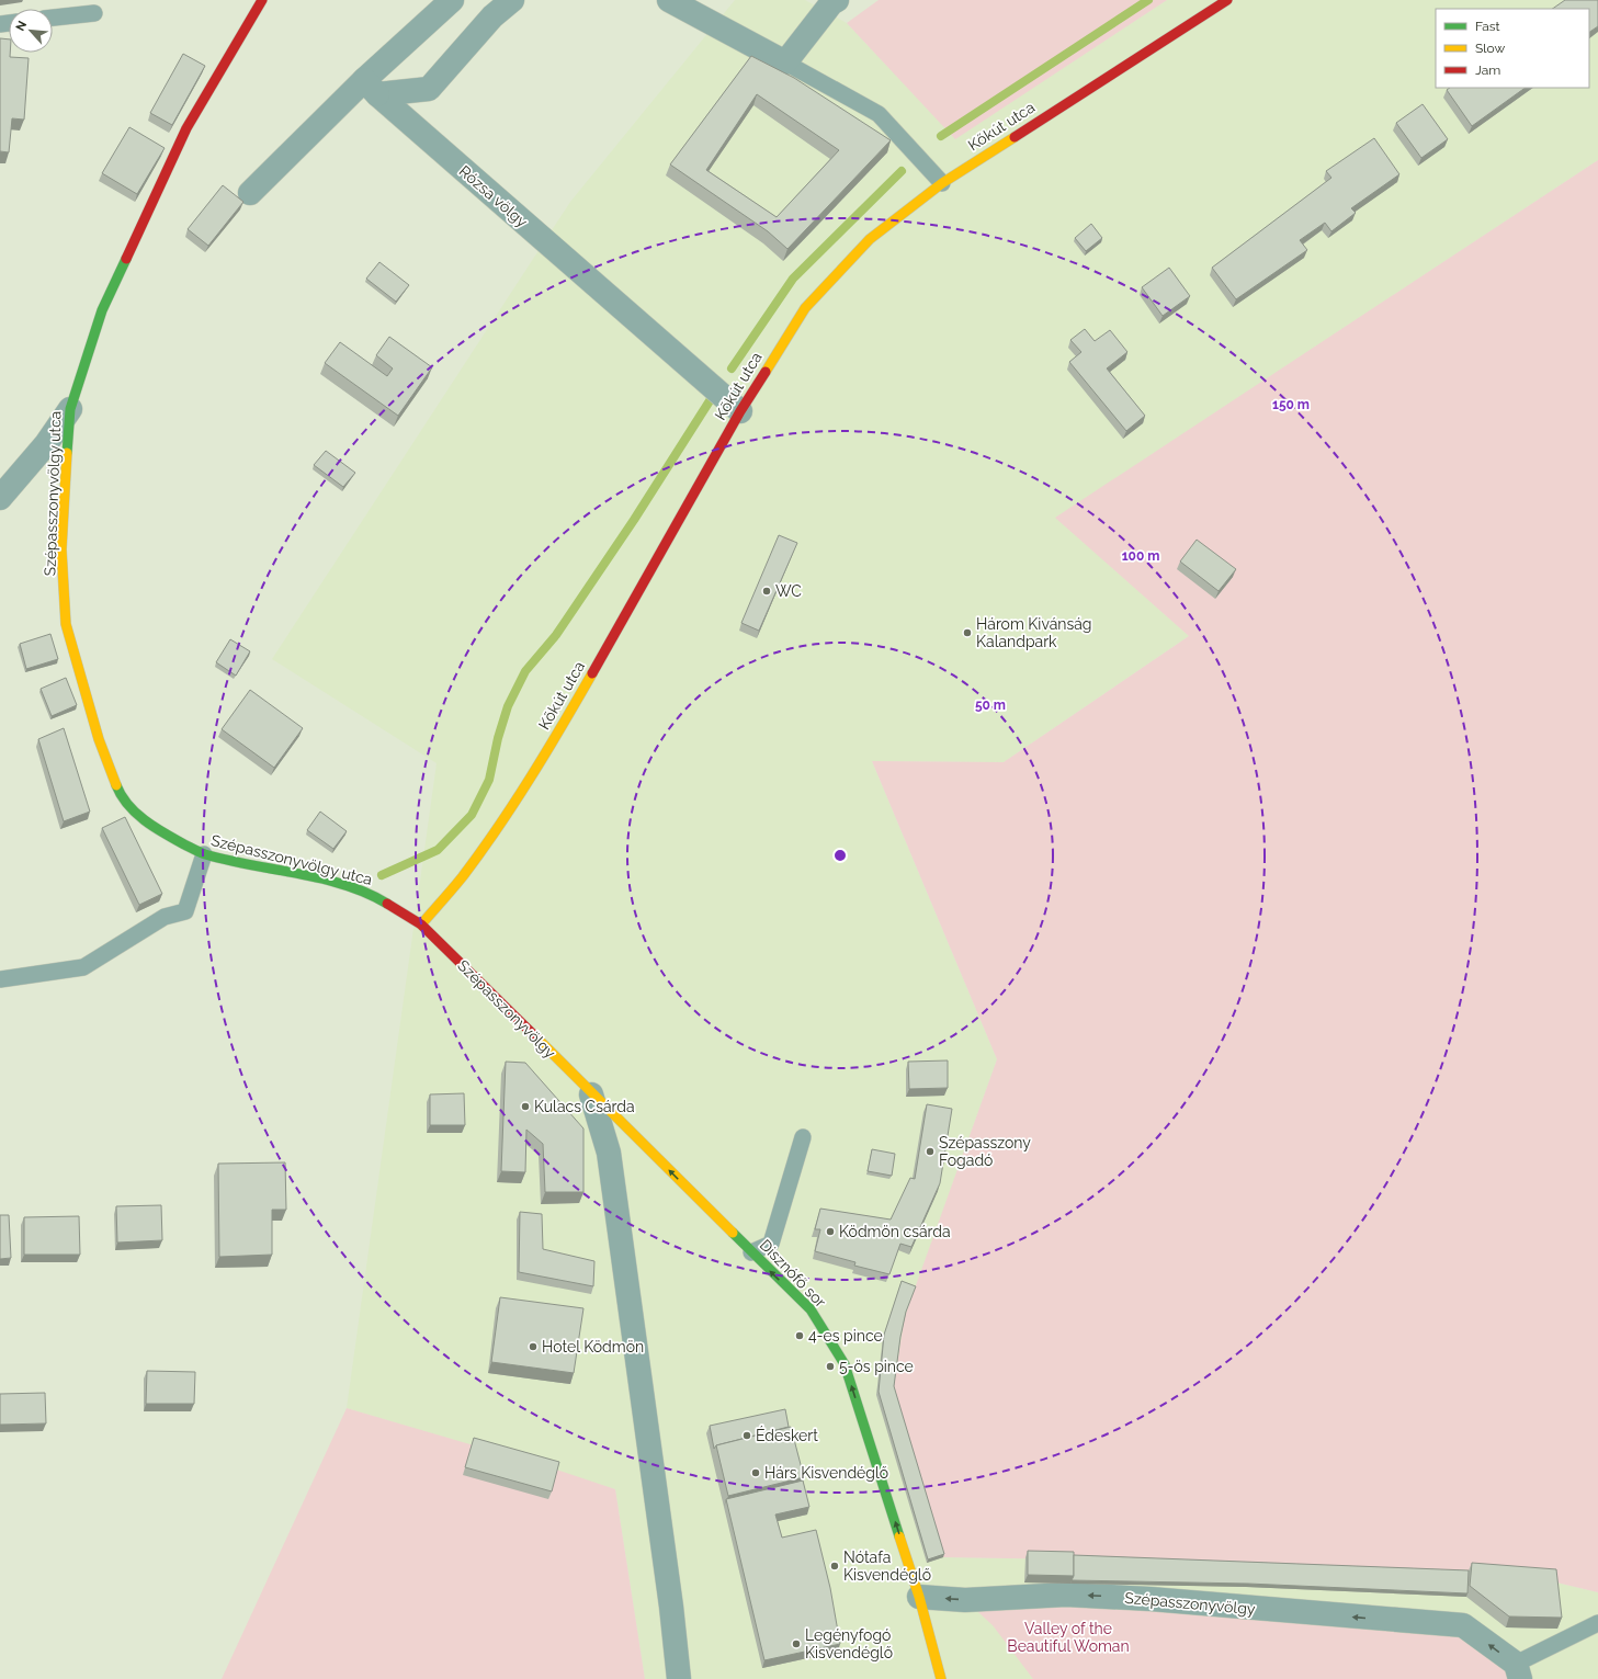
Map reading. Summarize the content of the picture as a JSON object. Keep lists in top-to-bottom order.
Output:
{
  "streets": {
    "street": [
      "Kőkút utca",
      "Rózsa völgy",
      "Szépasszonyvölgy utca",
      "Szépasszonyvölgy",
      "Disznófő sor"
    ]
  },
  "crossings": [
    ["Kőkút utca", "Rózsa völgy"],
    ["Kőkút utca", "Szépasszonyvölgy utca"],
    ["Kőkút utca", "Szépasszonyvölgy"],
    ["Szépasszonyvölgy utca", "Szépasszonyvölgy"],
    ["Szépasszonyvölgy", "Disznófő sor"]
  ],
  "one_way": ["Szépasszonyvölgy", "Disznófő sor"],
  "parks": ["Valley of the Beautiful Woman"],
  "places": [
    "WC",
    "Három Kivánság Kalandpark",
    "Kulacs Csárda",
    "Szépasszony Fogadó",
    "Ködmön csárda",
    "4-es pince",
    "Hotel Ködmön",
    "5-ös pince",
    "Édeskert",
    "Hárs Kisvendéglő",
    "Nótafa Kisvendéglő",
    "Legényfogó Kisvendéglő"
  ],
  "legend": ["Fast", "Slow", "Jam"],
  "north": "top left",
  "rings": ["150 m", "100 m", "50 m"]
}
